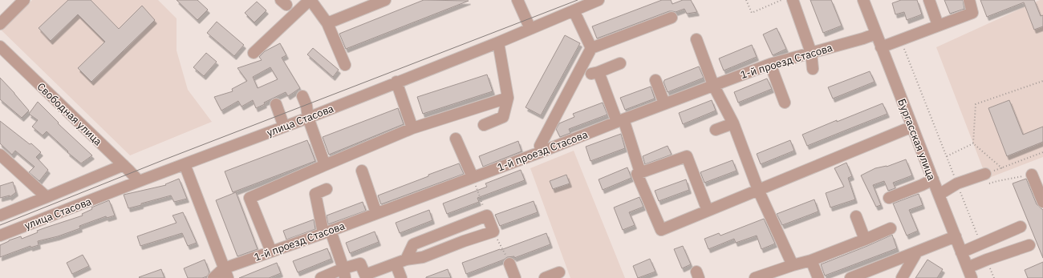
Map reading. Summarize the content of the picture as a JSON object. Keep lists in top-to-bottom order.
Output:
{
  "streets": {
    "street": [
      "1-й проезд Стасова",
      "Свободная улица",
      "улица Стасова",
      "Бургасская улица"
    ]
  },
  "crossings": [
    ["1-й проезд Стасова", "Бургасская улица"],
    ["Свободная улица", "улица Стасова"]
  ]
}
